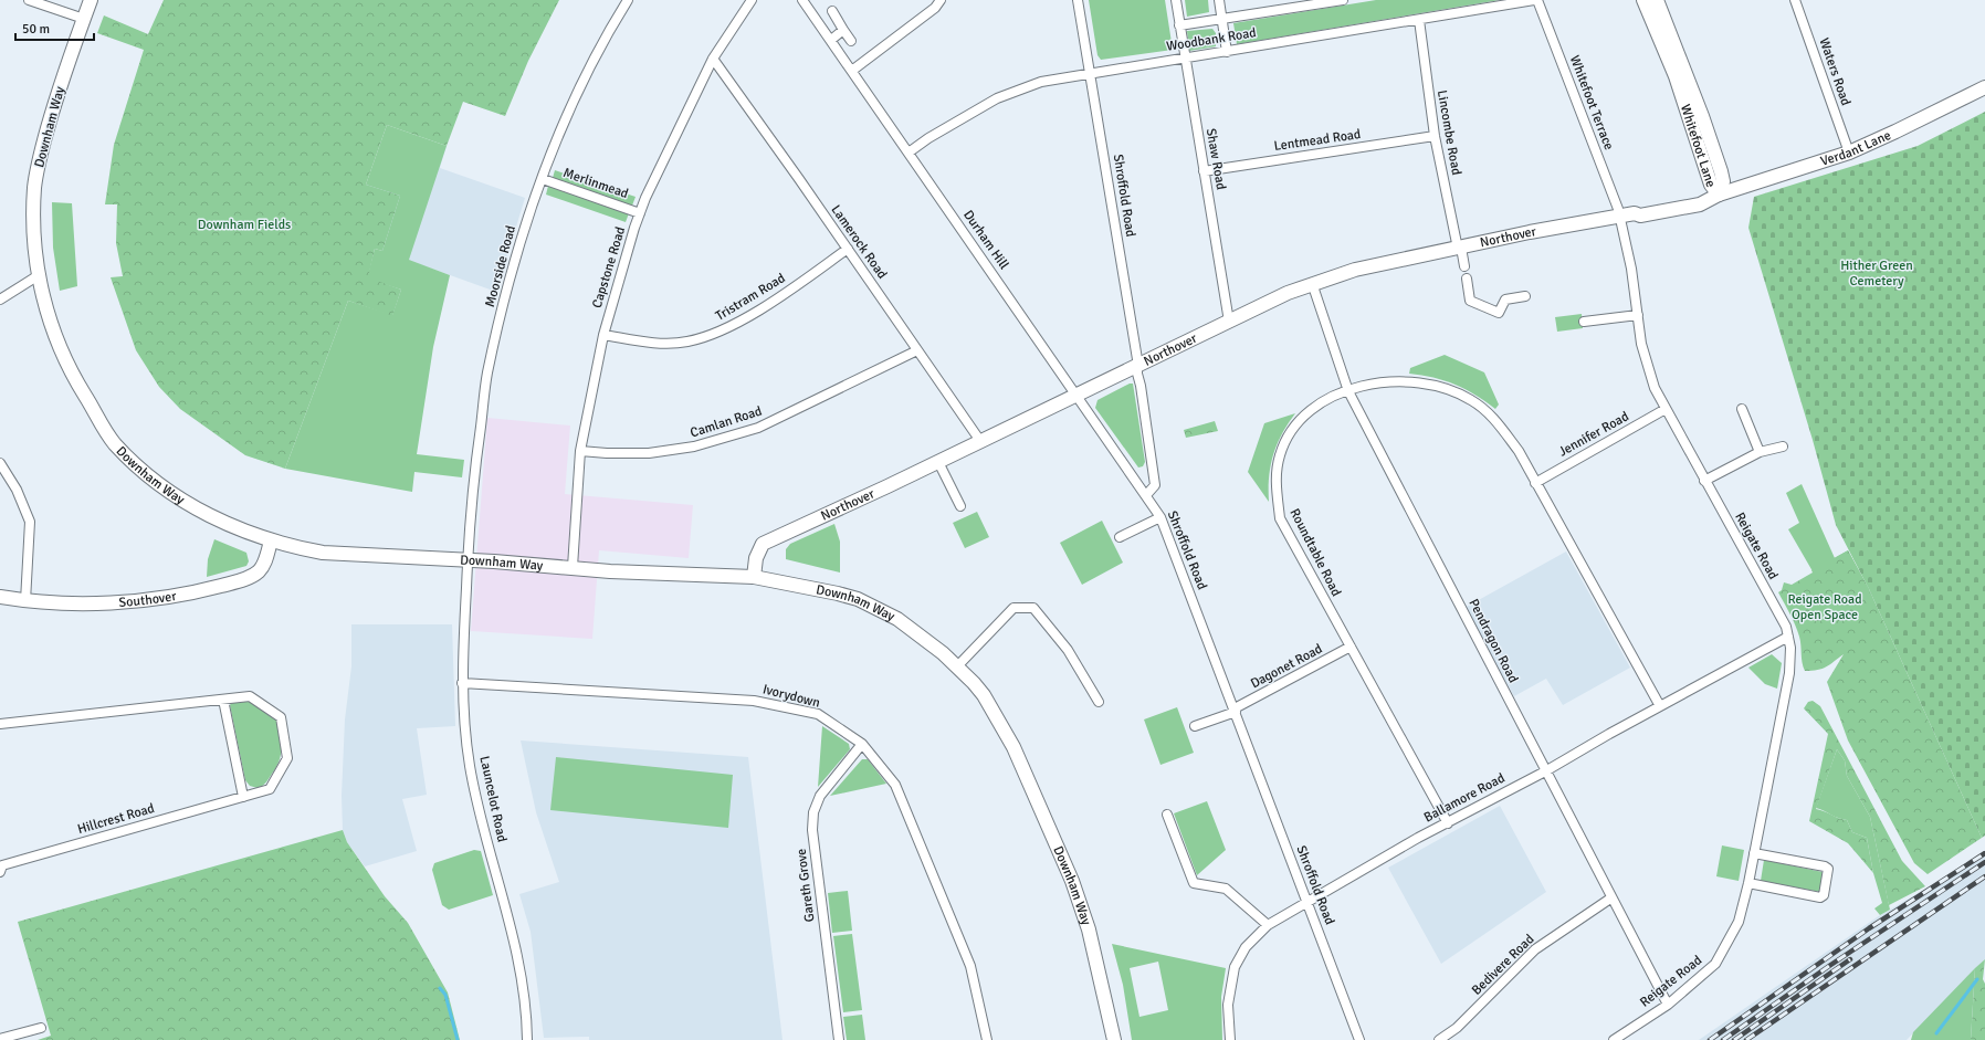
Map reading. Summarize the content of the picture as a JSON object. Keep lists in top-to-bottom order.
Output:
{
  "streets": {
    "street": [
      "Woodbank Road",
      "Waters Road",
      "Whitefoot Terrace",
      "Downham Way",
      "Lincombe Road",
      "Lentmead Road",
      "Whitefoot Lane",
      "Verdant Lane",
      "Shaw Road",
      "Merlinmead",
      "Shroffold Road",
      "Northover",
      "Durham Hill",
      "Lamerock Road",
      "Moorside Road",
      "Capstone Road",
      "Tristram Road",
      "Camlan Road",
      "Jennifer Road",
      "Reigate Road",
      "Roundtable Road",
      "Southover",
      "Pendragon Road",
      "Dagonet Road",
      "Ivorydown",
      "Ballamore Road",
      "Launcelot Road",
      "Hillcrest Road",
      "Gareth Grove",
      "Bedivere Road"
    ]
  },
  "crossings": [
    ["Woodbank Road", "Lincombe Road"],
    ["Woodbank Road", "Shaw Road"],
    ["Woodbank Road", "Shroffold Road"],
    ["Woodbank Road", "Durham Hill"],
    ["Waters Road", "Verdant Lane"],
    ["Whitefoot Terrace", "Northover"],
    ["Whitefoot Terrace", "Reigate Road"],
    ["Downham Way", "Northover"],
    ["Downham Way", "Moorside Road"],
    ["Downham Way", "Capstone Road"],
    ["Downham Way", "Southover"],
    ["Downham Way", "Launcelot Road"],
    ["Lincombe Road", "Lentmead Road"],
    ["Lincombe Road", "Northover"],
    ["Lentmead Road", "Shaw Road"],
    ["Whitefoot Lane", "Verdant Lane"],
    ["Whitefoot Lane", "Northover"],
    ["Verdant Lane", "Northover"],
    ["Shaw Road", "Northover"],
    ["Merlinmead", "Moorside Road"],
    ["Merlinmead", "Capstone Road"],
    ["Shroffold Road", "Northover"],
    ["Shroffold Road", "Durham Hill"],
    ["Shroffold Road", "Dagonet Road"],
    ["Shroffold Road", "Ballamore Road"],
    ["Northover", "Durham Hill"],
    ["Northover", "Lamerock Road"],
    ["Northover", "Reigate Road"],
    ["Northover", "Pendragon Road"],
    ["Lamerock Road", "Capstone Road"],
    ["Lamerock Road", "Tristram Road"],
    ["Lamerock Road", "Camlan Road"],
    ["Moorside Road", "Launcelot Road"],
    ["Capstone Road", "Tristram Road"],
    ["Capstone Road", "Camlan Road"],
    ["Jennifer Road", "Reigate Road"],
    ["Jennifer Road", "Roundtable Road"],
    ["Reigate Road", "Pendragon Road"],
    ["Reigate Road", "Ballamore Road"],
    ["Roundtable Road", "Pendragon Road"],
    ["Roundtable Road", "Dagonet Road"],
    ["Roundtable Road", "Ballamore Road"],
    ["Pendragon Road", "Ballamore Road"],
    ["Pendragon Road", "Bedivere Road"],
    ["Ivorydown", "Launcelot Road"],
    ["Ivorydown", "Gareth Grove"]
  ],
  "parks": ["Downham Fields", "Hither Green Cemetery", "Reigate Road Open Space"],
  "scale_bar": "50 m"
}
